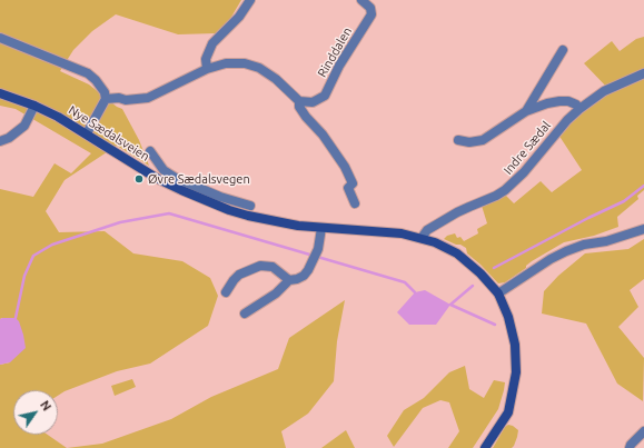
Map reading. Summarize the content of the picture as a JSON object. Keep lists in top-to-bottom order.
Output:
{
  "streets": {
    "main road": ["Nye Sædalsveien"],
    "street": ["Rinddalen", "Indre Sædal"]
  },
  "crossings": [
    ["Nye Sædalsveien", "Indre Sædal"]
  ],
  "places": ["Øvre Sædalsvegen"],
  "north": "top right"
}
